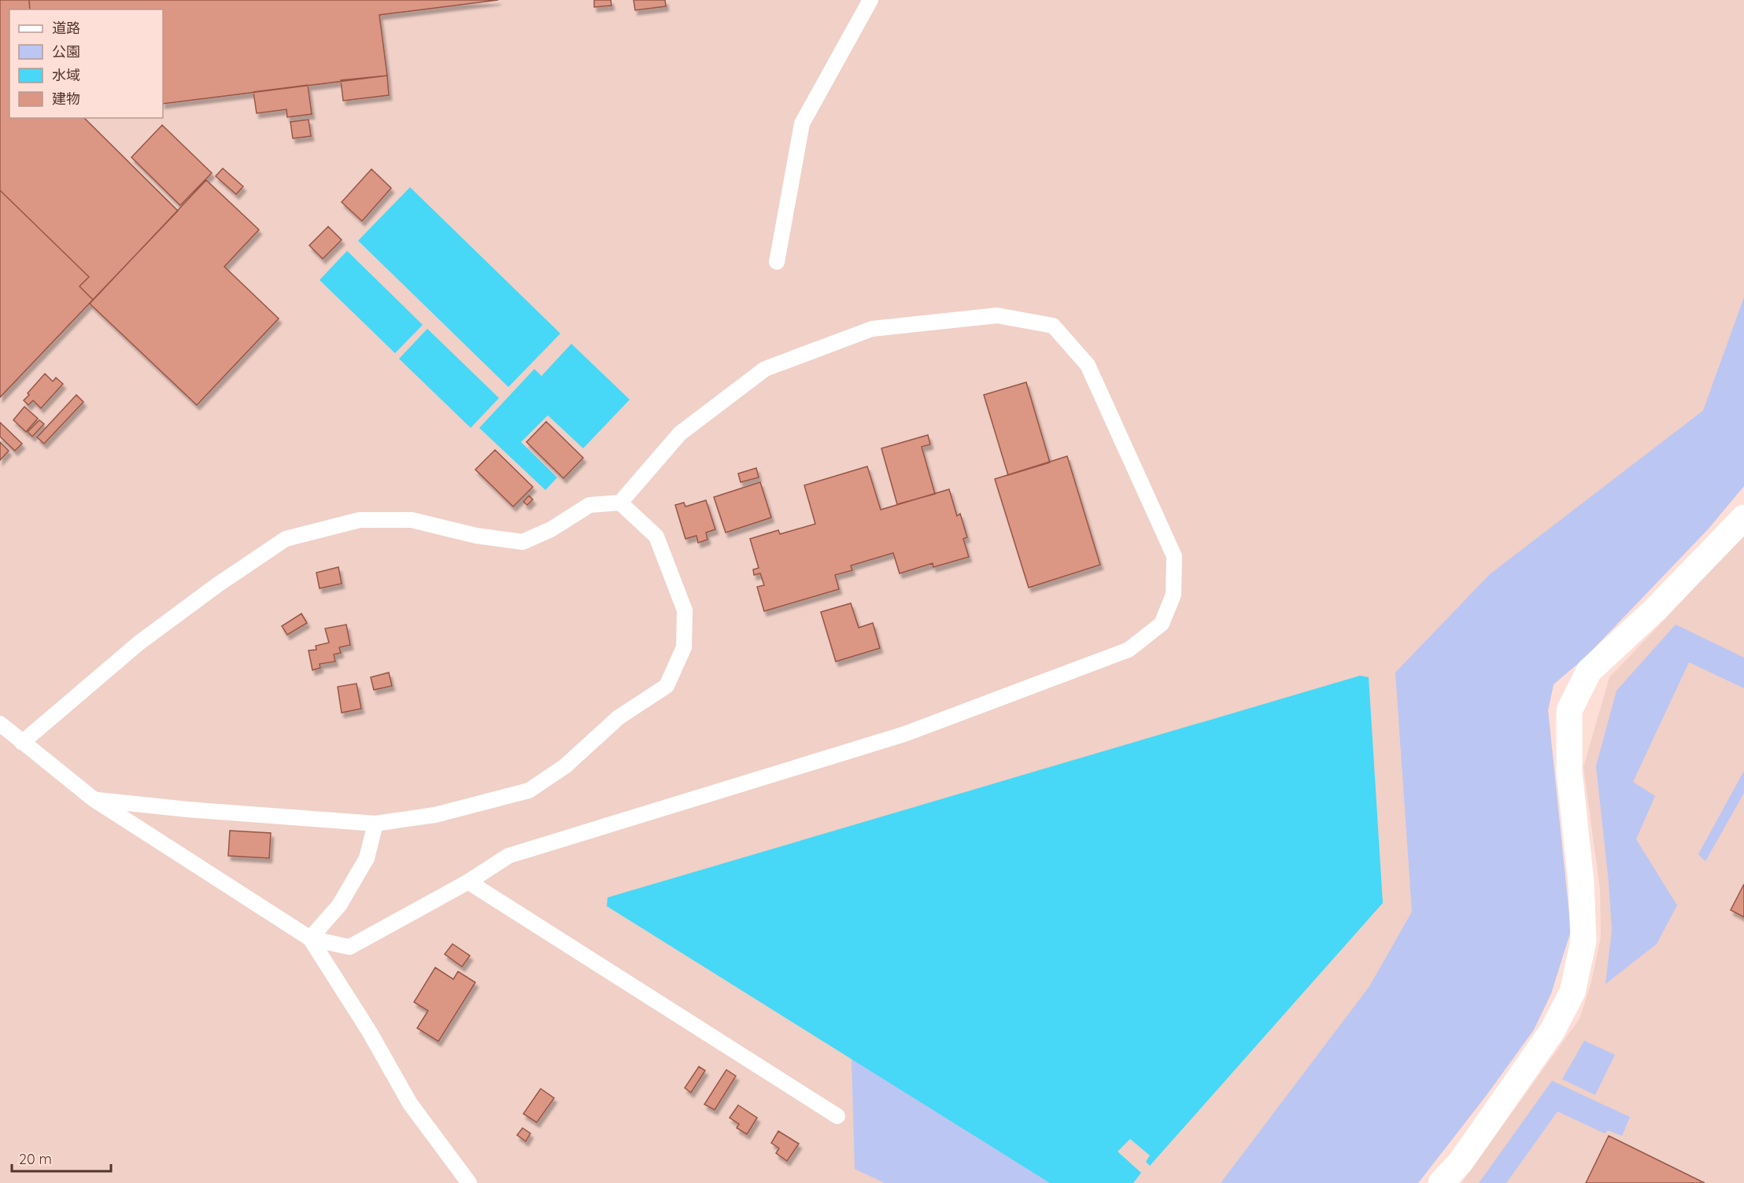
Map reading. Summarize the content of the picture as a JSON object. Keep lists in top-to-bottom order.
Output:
{
  "legend": [
    "道路",
    "公園",
    "水域",
    "建物"
  ],
  "scale_bar": "20 m"
}
